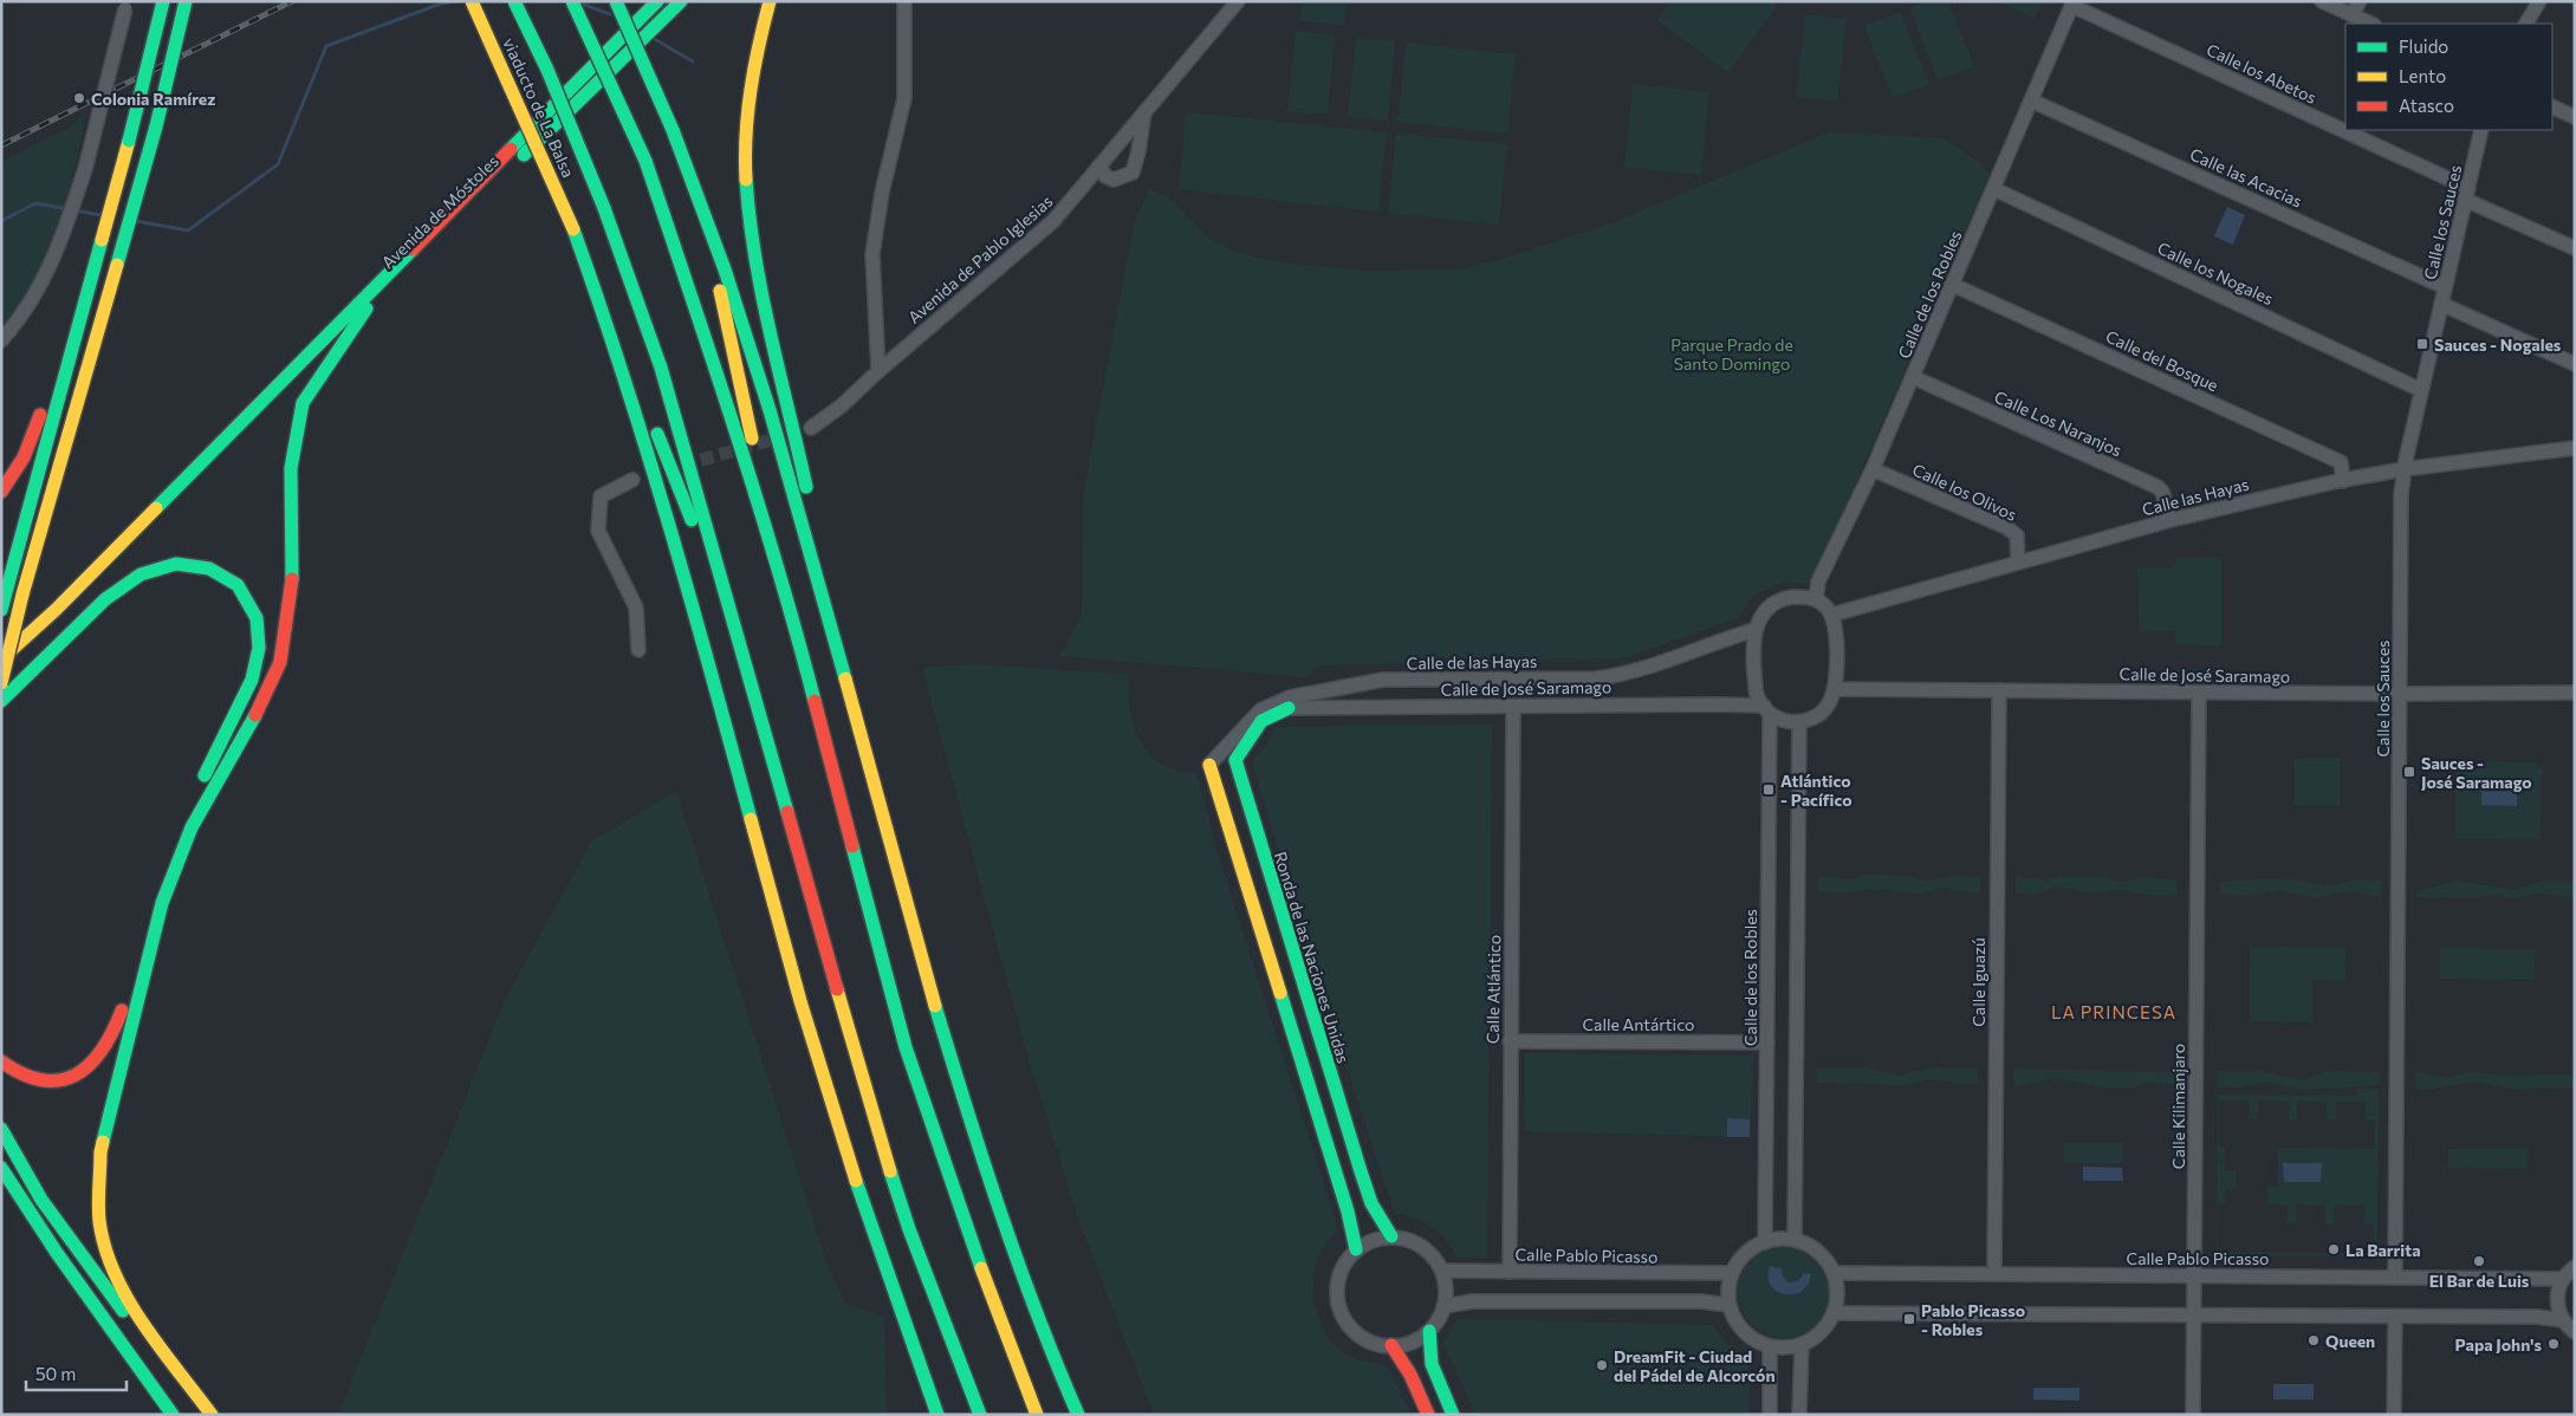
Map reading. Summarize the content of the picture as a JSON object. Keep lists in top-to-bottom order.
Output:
{
  "streets": {
    "main road": ["viaducto de La Balsa", "Avenida de Móstoles", "Ronda de las Naciones Unidas"],
    "street": [
      "Calle los Abetos",
      "Calle las Acacias",
      "Calle los Sauces",
      "Avenida de Pablo Iglesias",
      "Calle los Nogales",
      "Calle de los Robles",
      "Calle del Bosque",
      "Calle Los Naranjos",
      "Calle los Olivos",
      "Calle las Hayas",
      "Calle de las Hayas",
      "Calle de José Saramago",
      "Calle Iguazú",
      "Calle Atlántico",
      "Calle Antártico",
      "Calle Kilimanjaro",
      "Calle Pablo Picasso"
    ]
  },
  "crossings": [
    ["Calle los Abetos", "Calle los Sauces"],
    ["Calle los Abetos", "Calle de los Robles"],
    ["Calle las Acacias", "Calle los Sauces"],
    ["Calle las Acacias", "Calle de los Robles"],
    ["Calle los Sauces", "Calle los Nogales"],
    ["Calle los Sauces", "Calle las Hayas"],
    ["Calle los Sauces", "Calle de José Saramago"],
    ["Calle los Sauces", "Calle Pablo Picasso"],
    ["Calle los Nogales", "Calle de los Robles"],
    ["Calle de los Robles", "Calle del Bosque"],
    ["Calle de los Robles", "Calle Los Naranjos"],
    ["Calle de los Robles", "Calle los Olivos"],
    ["Calle de los Robles", "Calle las Hayas"],
    ["Calle de los Robles", "Calle de las Hayas"],
    ["Calle de los Robles", "Calle de José Saramago"],
    ["Calle de los Robles", "Calle Antártico"],
    ["Calle de los Robles", "Calle Pablo Picasso"],
    ["Calle del Bosque", "Calle las Hayas"],
    ["Calle Los Naranjos", "Calle las Hayas"],
    ["Calle los Olivos", "Calle las Hayas"],
    ["Calle las Hayas", "Calle de las Hayas"],
    ["Calle las Hayas", "Calle de José Saramago"],
    ["Calle de las Hayas", "Calle de José Saramago"],
    ["Calle de José Saramago", "Ronda de las Naciones Unidas"],
    ["Calle de José Saramago", "Calle Iguazú"],
    ["Calle de José Saramago", "Calle Atlántico"],
    ["Calle de José Saramago", "Calle Kilimanjaro"],
    ["Ronda de las Naciones Unidas", "Calle Pablo Picasso"],
    ["Calle Iguazú", "Calle Pablo Picasso"],
    ["Calle Atlántico", "Calle Antártico"],
    ["Calle Atlántico", "Calle Pablo Picasso"],
    ["Calle Kilimanjaro", "Calle Pablo Picasso"]
  ],
  "districts": ["LA PRINCESA"],
  "parks": ["Parque Prado de Santo Domingo"],
  "places": {
    "other": [
      "Colonia Ramírez",
      "La Barrita",
      "El Bar de Luis",
      "Queen",
      "Papa John's",
      "DreamFit - Ciudad del Pádel de Alcorcón"
    ],
    "transit": [
      "Sauces - Nogales",
      "Sauces - José Saramago",
      "Atlántico - Pacífico",
      "Pablo Picasso - Robles"
    ]
  },
  "legend": ["Fluido", "Lento", "Atasco"],
  "scale_bar": "50 m"
}
